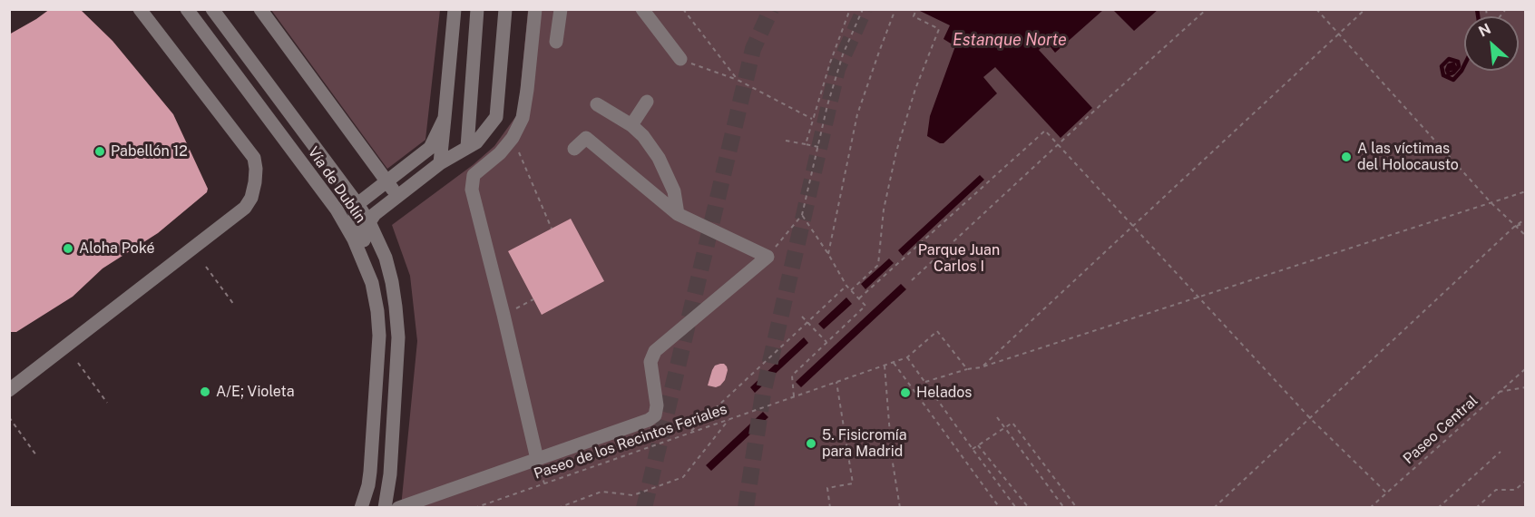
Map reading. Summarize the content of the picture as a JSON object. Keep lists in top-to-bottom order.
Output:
{
  "streets": {
    "street": ["Vía de Dublín"],
    "path": ["Paseo Central", "Paseo de los Recintos Feriales"]
  },
  "water": ["Estanque Norte"],
  "parks": ["Parque Juan Carlos I"],
  "places": [
    "Pabellón 12",
    "A las víctimas del Holocausto",
    "Aloha Poké",
    "A/E; Violeta",
    "Helados",
    "5. Fisicromía para Madrid"
  ],
  "north": "top left"
}
